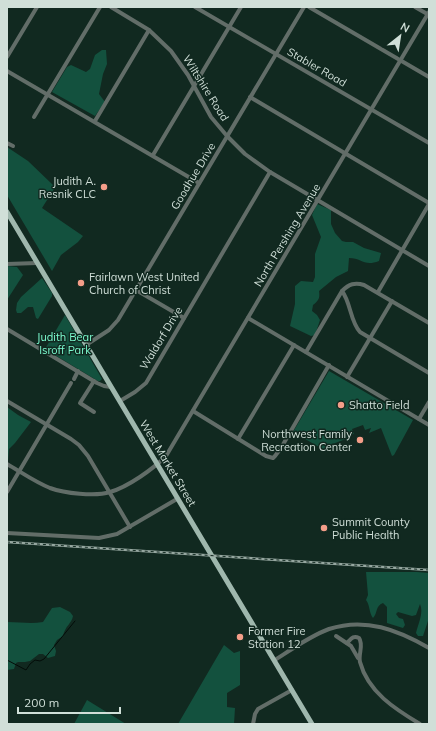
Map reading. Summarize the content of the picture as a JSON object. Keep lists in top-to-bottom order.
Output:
{
  "streets": {
    "main road": ["West Market Street"],
    "street": [
      "Stabler Road",
      "Wiltshire Road",
      "Goodhue Drive",
      "North Pershing Avenue",
      "Waldorf Drive"
    ]
  },
  "crossings": [
    ["Stabler Road", "Goodhue Drive"],
    ["Stabler Road", "North Pershing Avenue"],
    ["Wiltshire Road", "Goodhue Drive"],
    ["Wiltshire Road", "North Pershing Avenue"],
    ["Wiltshire Road", "Waldorf Drive"],
    ["Goodhue Drive", "West Market Street"],
    ["North Pershing Avenue", "West Market Street"],
    ["Waldorf Drive", "West Market Street"]
  ],
  "parks": ["Judith Bear Isroff Park"],
  "places": [
    "Judith A. Resnik CLC",
    "Fairlawn West United Church of Christ",
    "Shatto Field",
    "Northwest Family Recreation Center",
    "Summit County Public Health",
    "Former Fire Station 12"
  ],
  "scale_bar": "200 m",
  "north": "top right"
}
